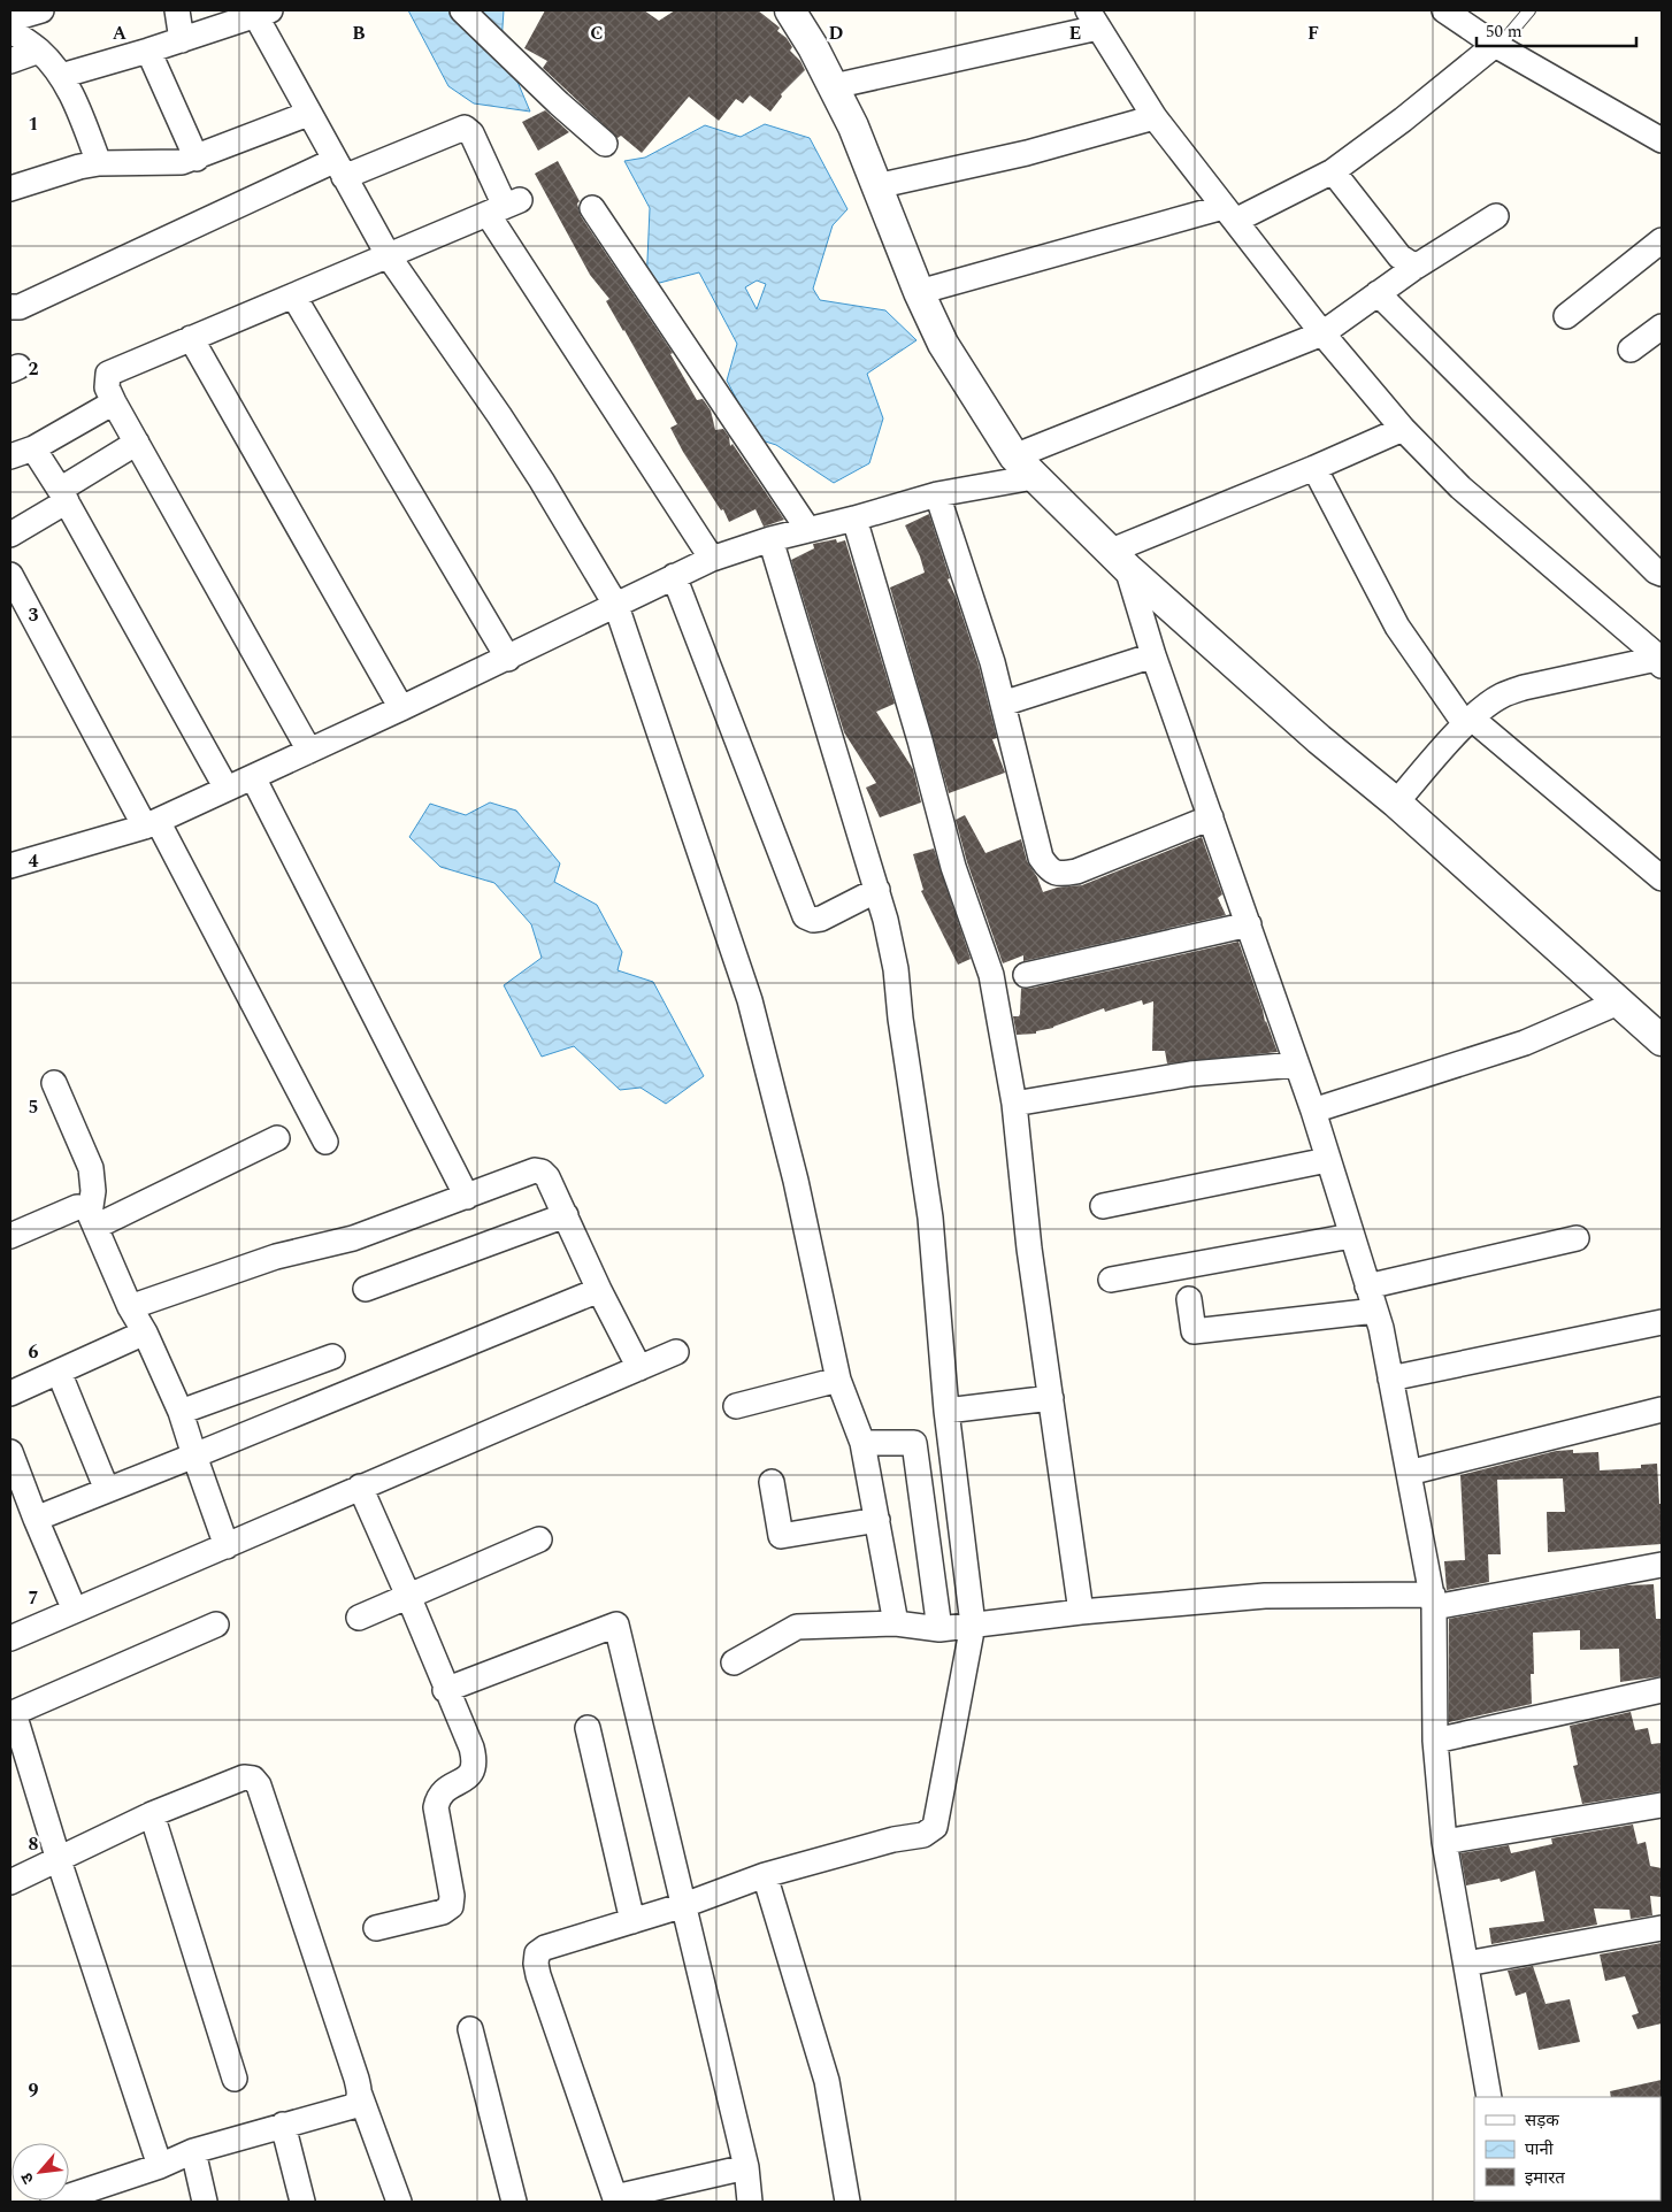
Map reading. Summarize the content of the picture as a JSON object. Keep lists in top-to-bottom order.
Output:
{
  "legend": ["सड़क", "पानी", "इमारत"],
  "scale_bar": "50 m",
  "north": "bottom left",
  "grid": {
    "columns": [
      "A",
      "B",
      "C",
      "D",
      "E",
      "F"
    ],
    "rows": [
      "1",
      "2",
      "3",
      "4",
      "5",
      "6",
      "7",
      "8",
      "9"
    ]
  }
}
